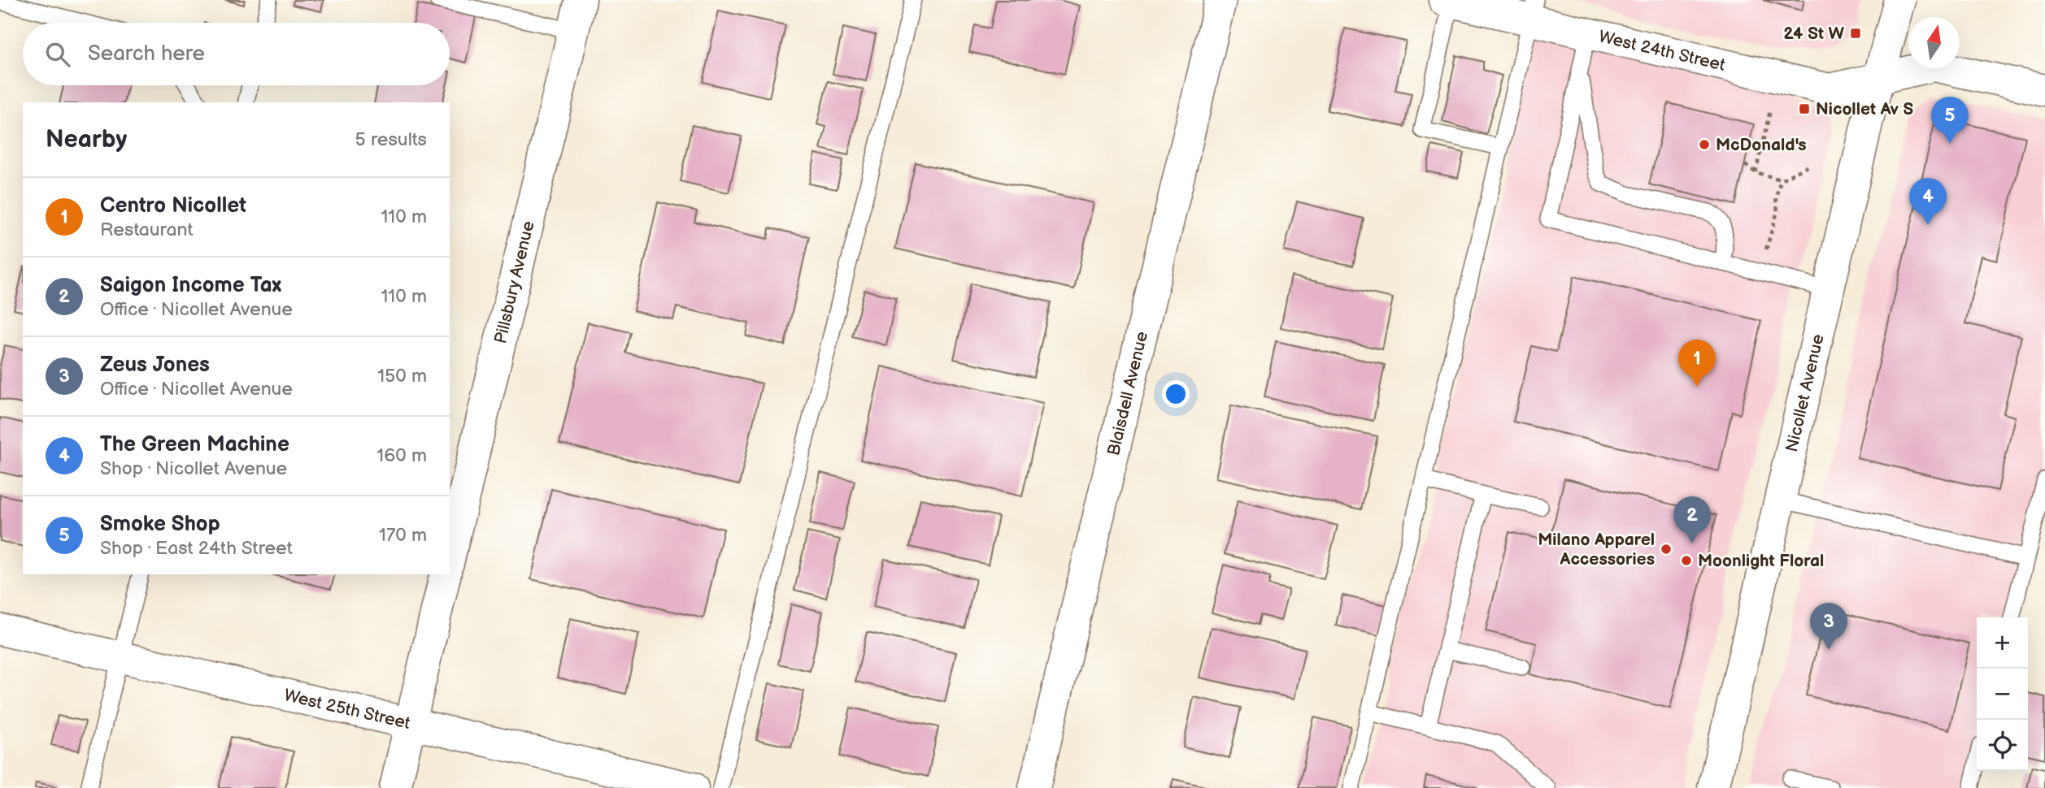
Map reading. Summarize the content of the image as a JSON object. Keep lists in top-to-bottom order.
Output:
{
  "streets": {
    "street": [
      "West 24th Street",
      "Pillsbury Avenue",
      "Blaisdell Avenue",
      "Nicollet Avenue",
      "West 25th Street"
    ]
  },
  "crossings": [
    ["West 24th Street", "Nicollet Avenue"]
  ],
  "places": {
    "transit": ["24 St W", "Nicollet Av S"],
    "other": ["McDonald's", "Milano Apparel Accessories", "Moonlight Floral"]
  },
  "north": "top",
  "page": {
    "search": "Search here",
    "pins": [
      "5",
      "4",
      "1",
      "2",
      "3"
    ],
    "heading": ["Nearby", "5 results"],
    "list": [
      {
        "mark": "1",
        "name": "Centro Nicollet",
        "note": "Restaurant",
        "value": "110 m"
      },
      {
        "mark": "2",
        "name": "Saigon Income Tax",
        "note": "Office · Nicollet Avenue",
        "value": "110 m"
      },
      {
        "mark": "3",
        "name": "Zeus Jones",
        "note": "Office · Nicollet Avenue",
        "value": "150 m"
      },
      {
        "mark": "4",
        "name": "The Green Machine",
        "note": "Shop · Nicollet Avenue",
        "value": "160 m"
      },
      {
        "mark": "5",
        "name": "Smoke Shop",
        "note": "Shop · East 24th Street",
        "value": "170 m"
      }
    ],
    "map_buttons": ["+", "−"]
  }
}
